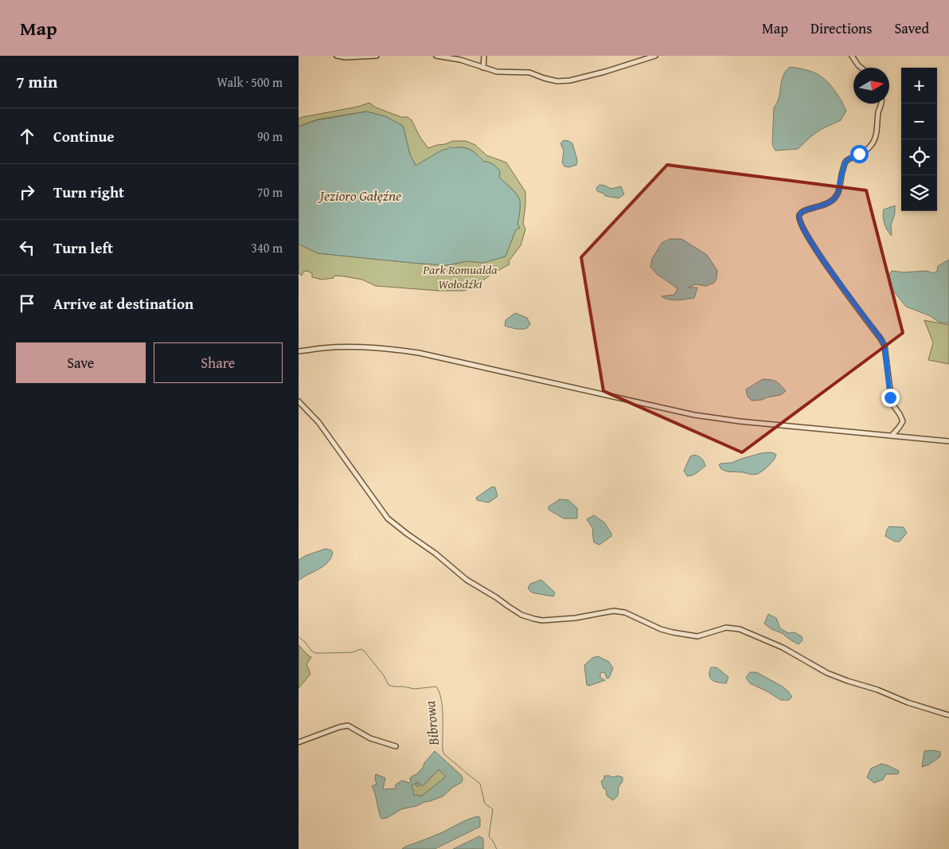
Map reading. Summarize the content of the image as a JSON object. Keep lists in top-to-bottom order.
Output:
{
  "water": ["Jezioro Gałęźne", "Bibrowa"],
  "parks": ["Park Romualda Wołodźki"],
  "north": "right",
  "page": {
    "header": "Map",
    "nav": ["Map", "Directions", "Saved"],
    "heading": ["7 min", "Walk · 500 m"],
    "map_buttons": ["+", "−"],
    "list": [
      ["Continue", "90 m"],
      ["Turn right", "70 m"],
      ["Turn left", "340 m"],
      "Arrive at destination"
    ],
    "buttons": ["Save", "Share"]
  }
}
